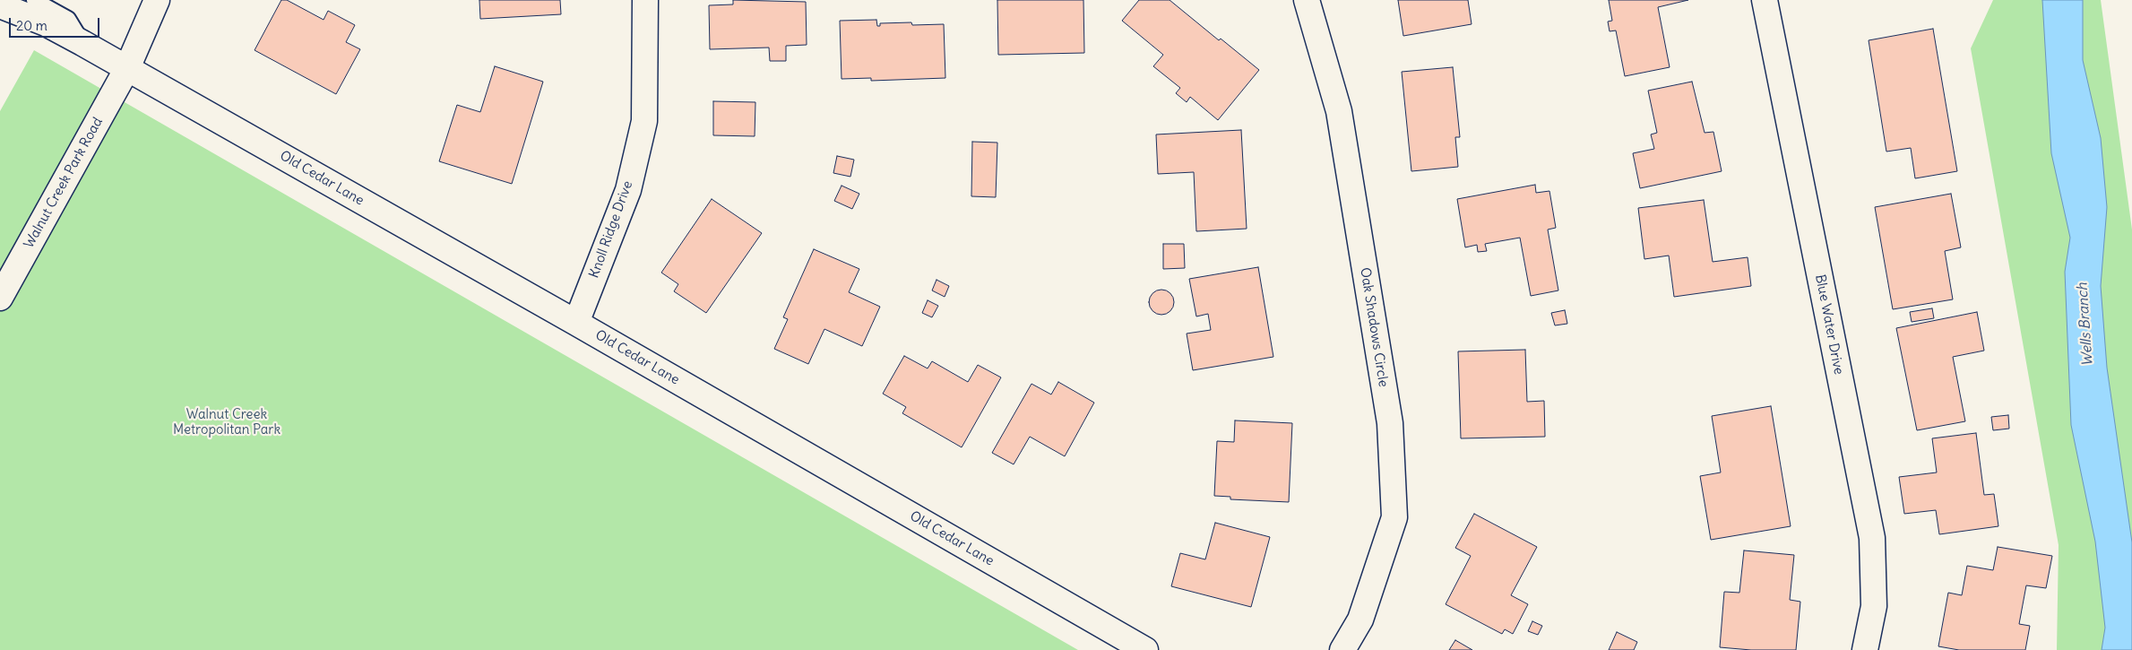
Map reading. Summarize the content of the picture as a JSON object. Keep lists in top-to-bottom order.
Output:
{
  "streets": {
    "street": [
      "Old Cedar Lane",
      "Walnut Creek Park Road",
      "Knoll Ridge Drive",
      "Blue Water Drive",
      "Oak Shadows Circle"
    ]
  },
  "crossings": [
    ["Old Cedar Lane", "Walnut Creek Park Road"],
    ["Old Cedar Lane", "Knoll Ridge Drive"]
  ],
  "water": ["Wells Branch"],
  "parks": ["Walnut Creek Metropolitan Park"],
  "scale_bar": "20 m"
}
